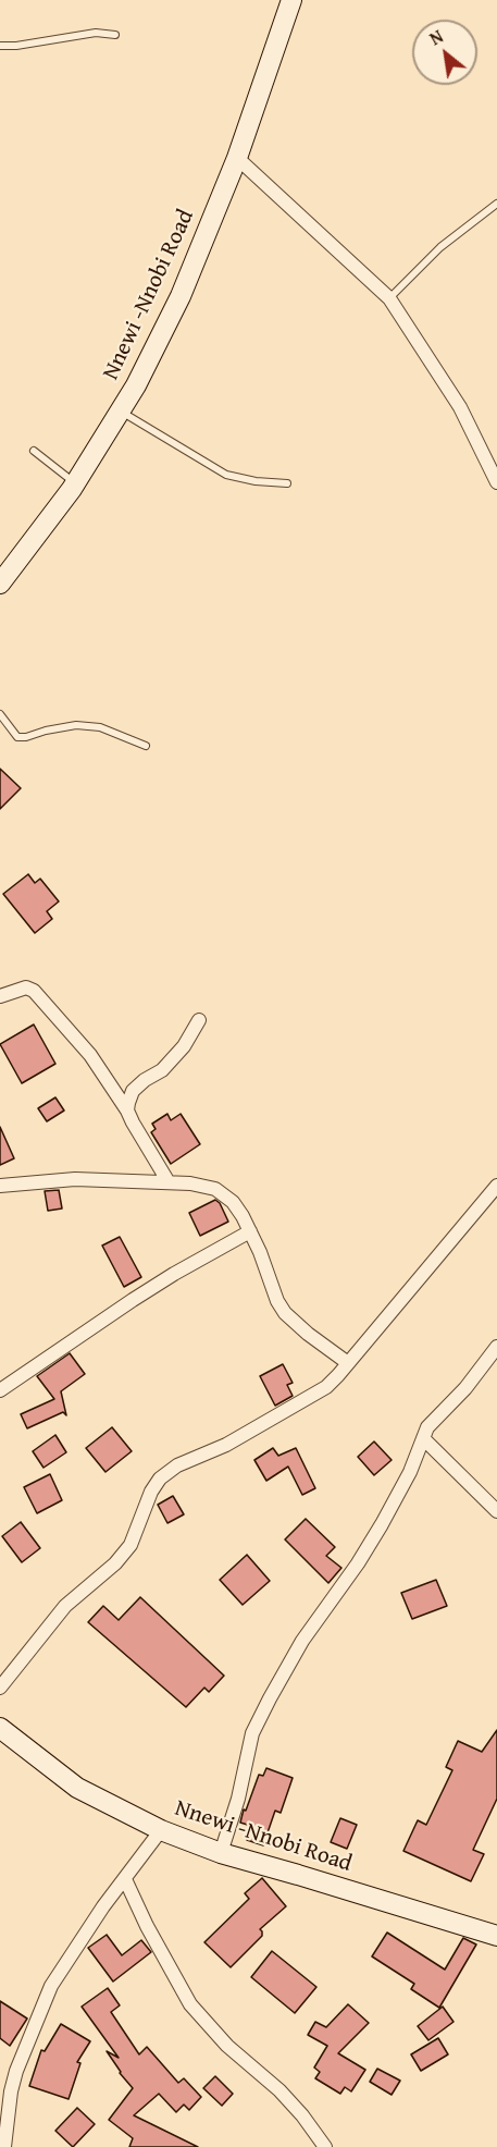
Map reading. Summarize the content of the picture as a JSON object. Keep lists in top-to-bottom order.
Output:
{
  "streets": {
    "main road": ["Nnewi -Nnobi Road"]
  },
  "north": "top left"
}
